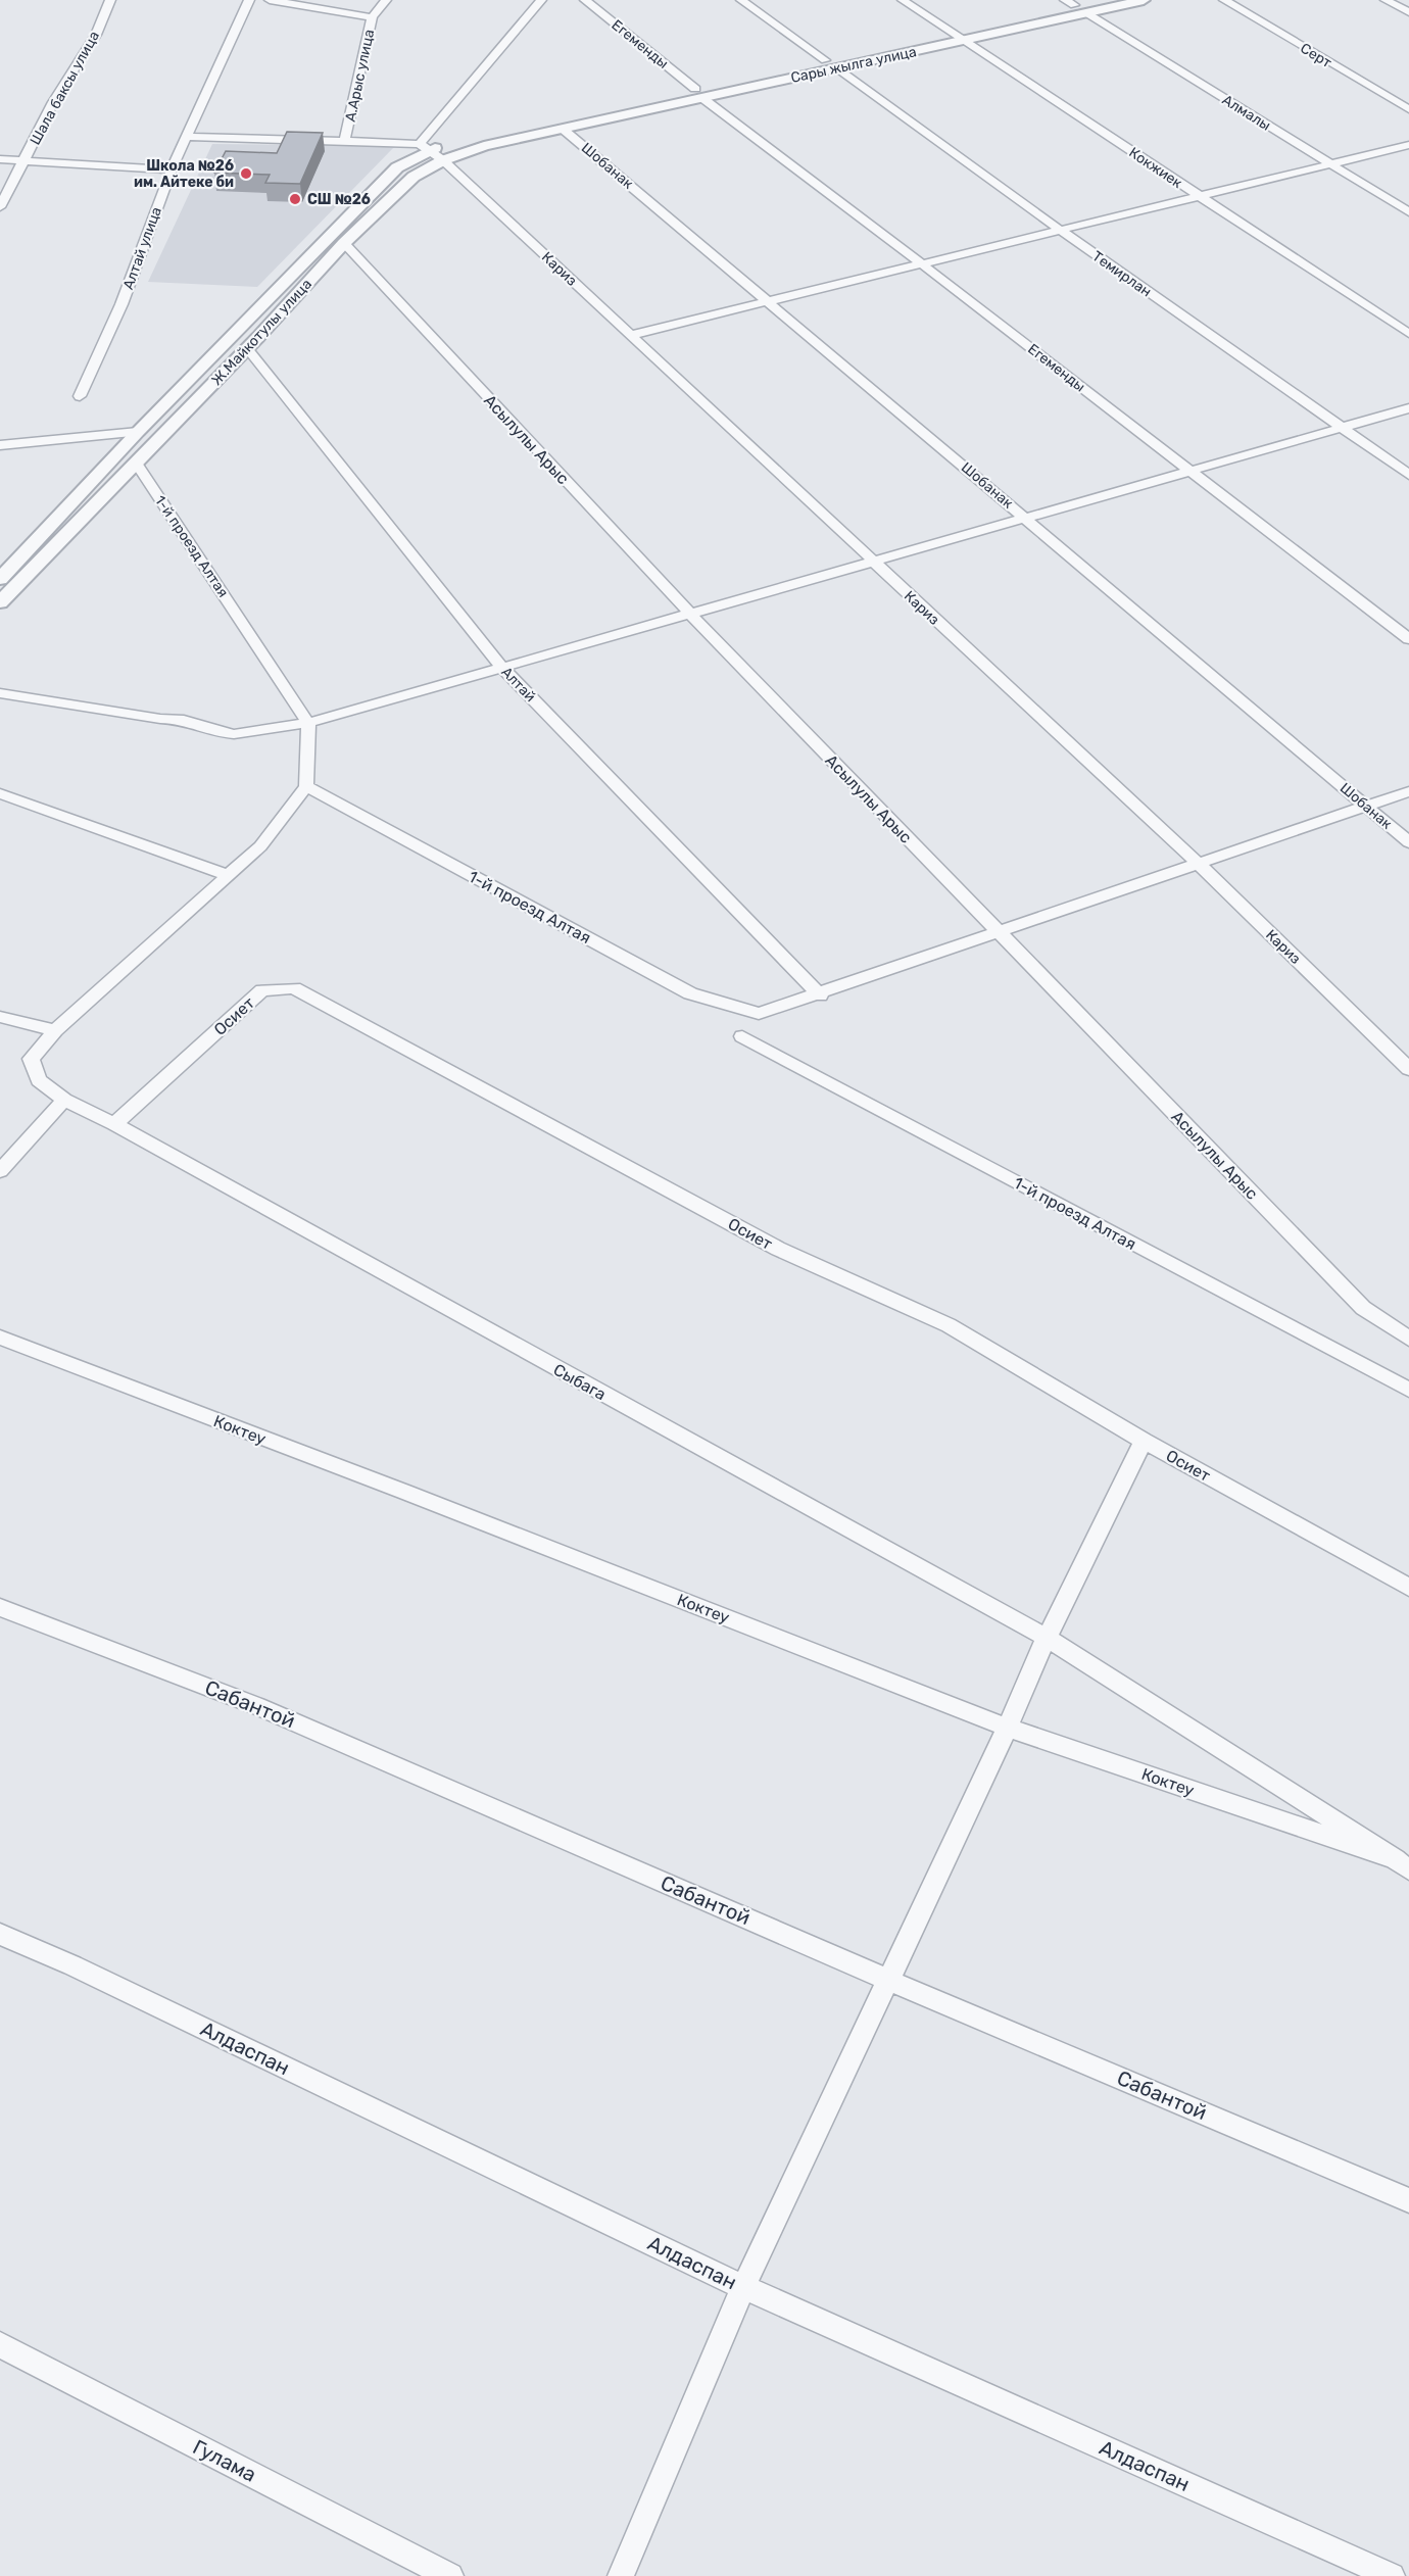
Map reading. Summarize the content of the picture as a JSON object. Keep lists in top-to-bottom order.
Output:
{
  "streets": {
    "street": [
      "Егеменды",
      "Серт",
      "Сары жылга улица",
      "А.Арыс улица",
      "Шала баксы улица",
      "Алмалы",
      "Шобанак",
      "Кокжиек",
      "Алтай улица",
      "Кариз",
      "Темирлан",
      "Ж.Майкотулы улица",
      "Асылулы Арыс",
      "1-й проезд Алтая",
      "Алтай",
      "Осиет",
      "Сыбага",
      "Коктеу",
      "Сабантой",
      "Алдаспан",
      "Гулама"
    ]
  },
  "crossings": [
    ["Егеменды", "Сары жылга улица"],
    ["Сары жылга улица", "Алмалы"],
    ["Сары жылга улица", "Шобанак"],
    ["Сары жылга улица", "Кокжиек"],
    ["Сары жылга улица", "Темирлан"],
    ["Сары жылга улица", "Ж.Майкотулы улица"],
    ["А.Арыс улица", "Кариз"],
    ["А.Арыс улица", "Ж.Майкотулы улица"],
    ["Шобанак", "Ж.Майкотулы улица"],
    ["Кариз", "Ж.Майкотулы улица"],
    ["Ж.Майкотулы улица", "Асылулы Арыс"],
    ["Ж.Майкотулы улица", "1-й проезд Алтая"],
    ["Ж.Майкотулы улица", "Алтай"],
    ["1-й проезд Алтая", "Алтай"],
    ["Осиет", "Сыбага"],
    ["Сыбага", "Коктеу"]
  ],
  "places": ["Школа №26 им. Айтеке би", "СШ №26"]
}
